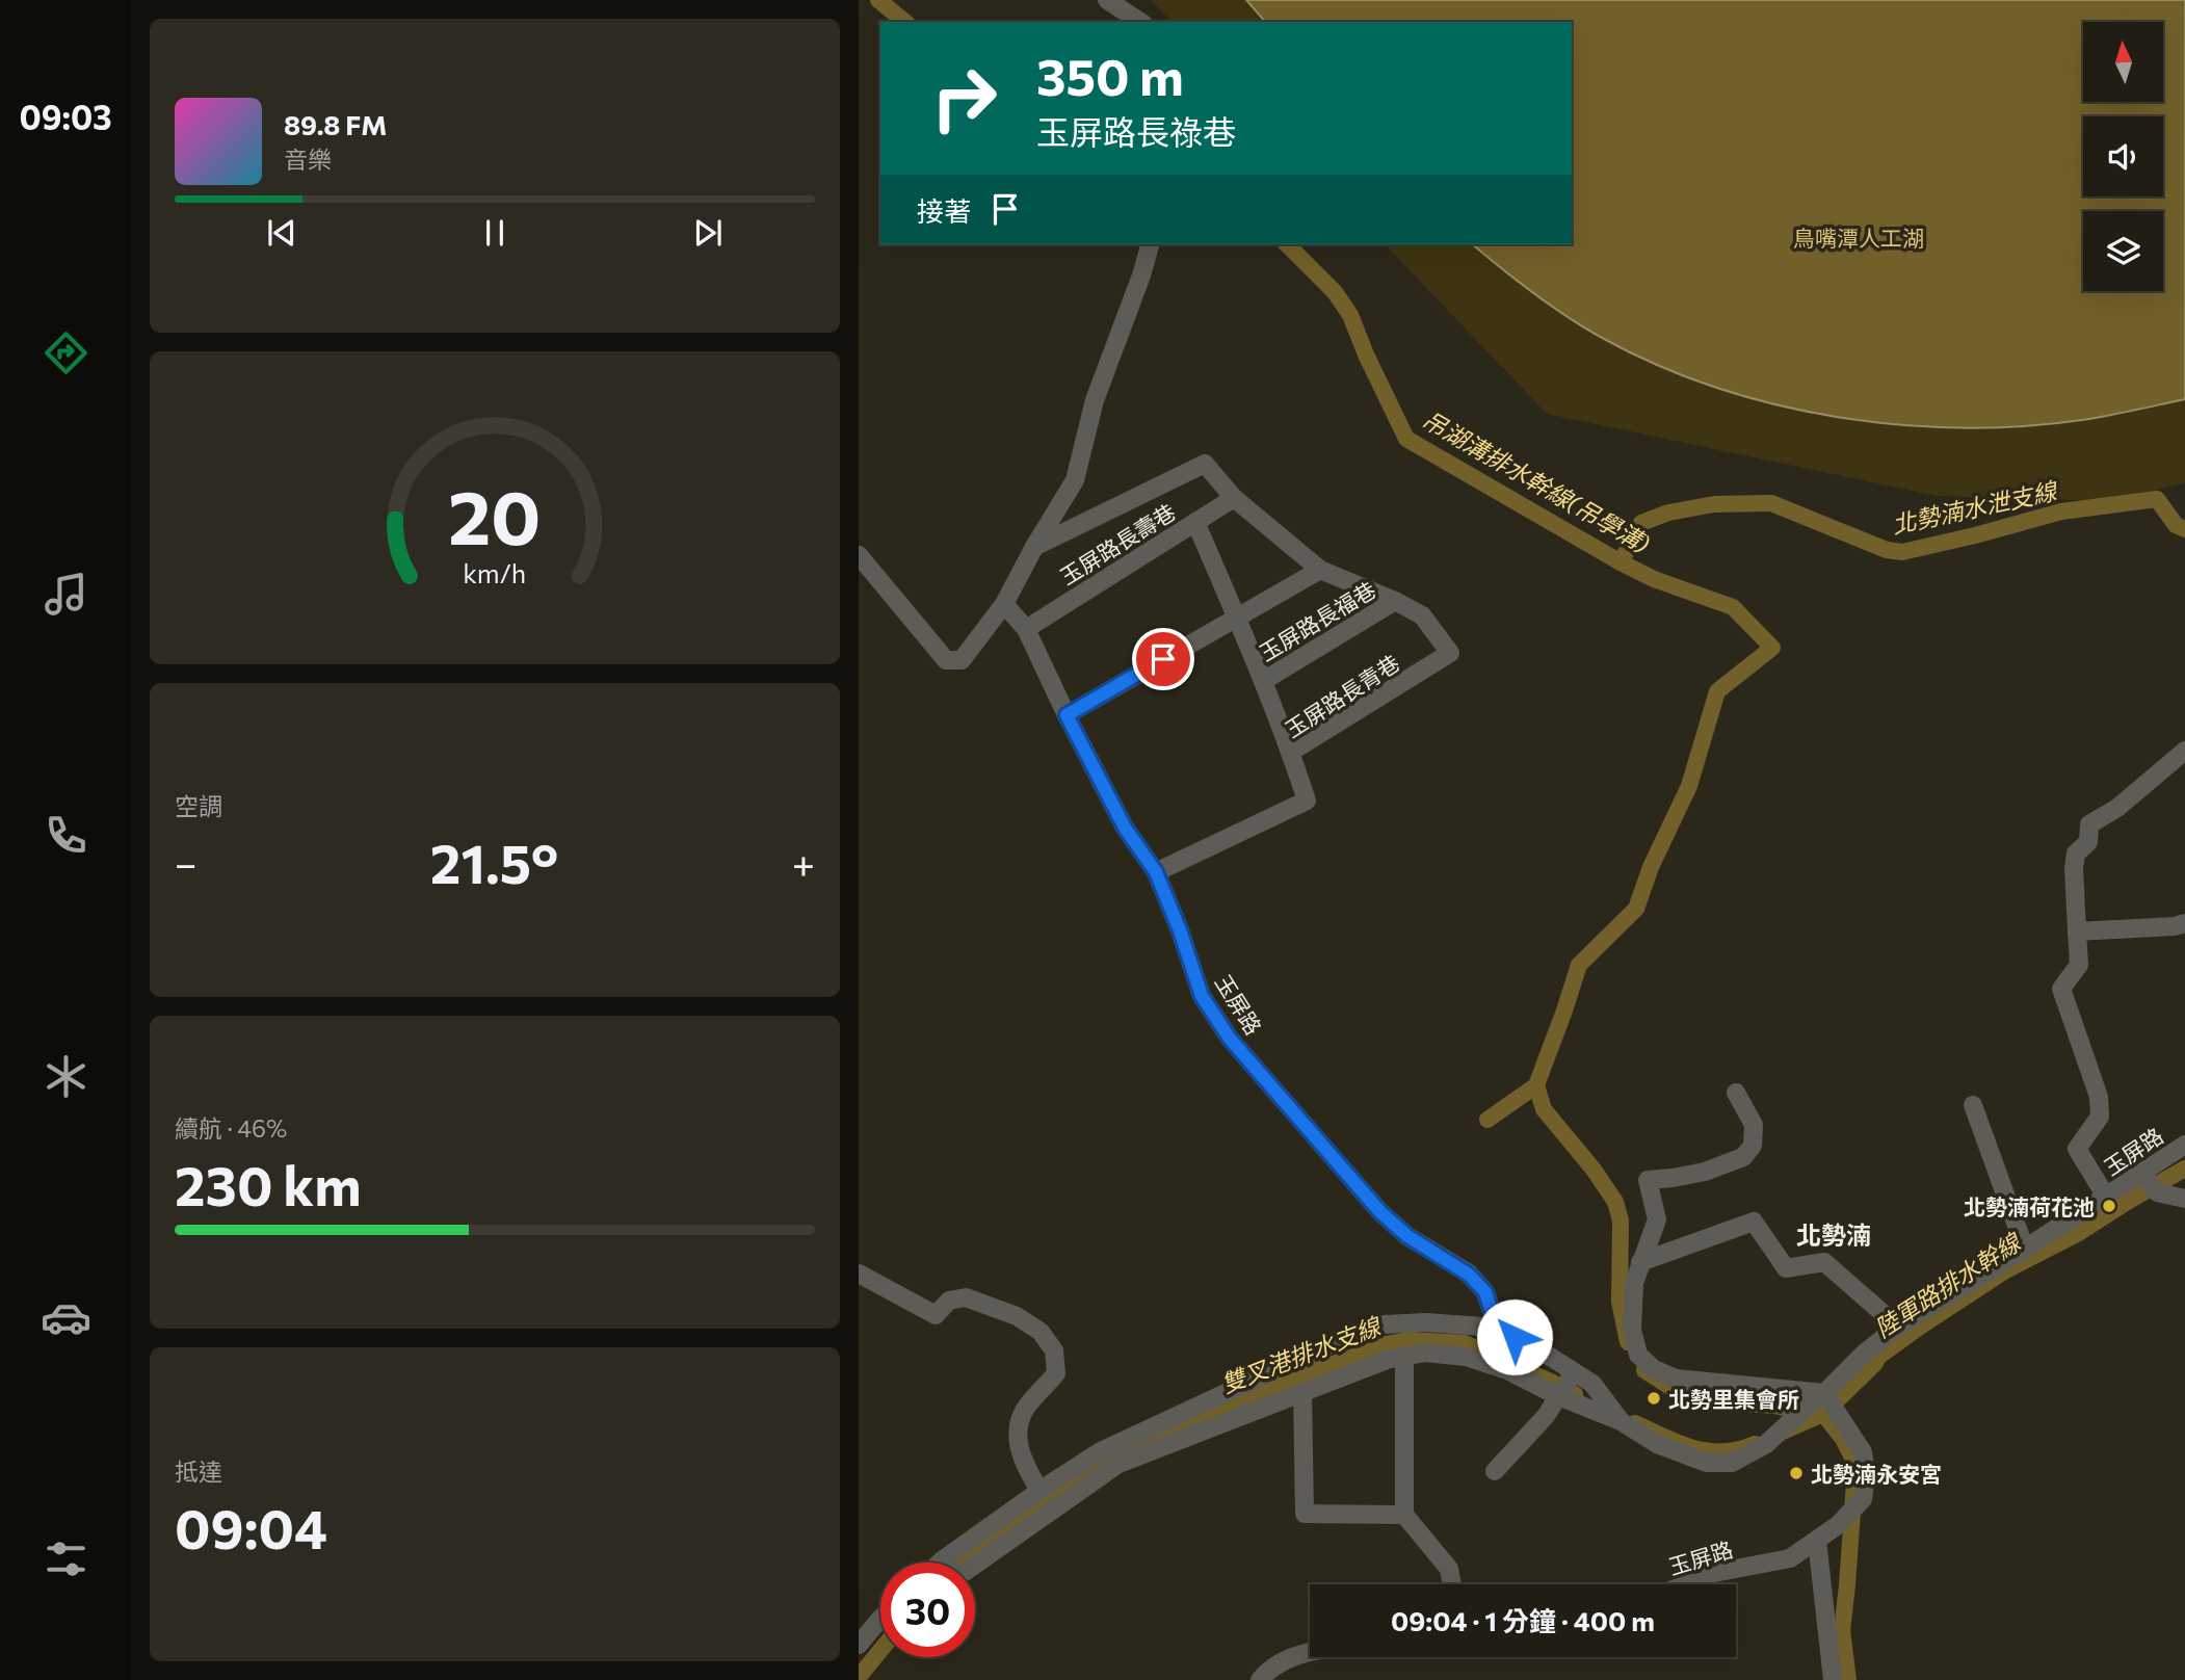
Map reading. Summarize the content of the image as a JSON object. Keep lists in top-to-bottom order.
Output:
{
  "streets": {
    "street": [
      "玉屏路長壽巷",
      "玉屏路長福巷",
      "玉屏路長青巷",
      "玉屏路"
    ]
  },
  "crossings": [
    ["玉屏路長壽巷", "玉屏路"],
    ["玉屏路長福巷", "玉屏路長青巷"],
    ["玉屏路長青巷", "玉屏路"]
  ],
  "districts": ["北勢湳"],
  "water": [
    "吊湖溝排水幹線(吊學溝)",
    "北勢湳水泄支線",
    "陸軍路排水幹線",
    "雙叉港排水支線"
  ],
  "parks": ["鳥嘴潭人工湖"],
  "places": ["北勢湳荷花池", "北勢里集會所", "北勢湳永安宮"],
  "north": "top",
  "page": {
    "tabs": "09:03",
    "turn": ["350 m", "玉屏路長祿巷"],
    "song": ["89.8 FM", "音樂"],
    "then": "接著",
    "tile": [
      "空調",
      ["續航 · 46%", "230 km"],
      ["抵達", "09:04"]
    ],
    "heat": ["−", "21.5°", "+"],
    "limit": "30",
    "trip": "09:04 · 1 分鐘 · 400 m",
    "gauge": ["20", "km/h"]
  }
}
